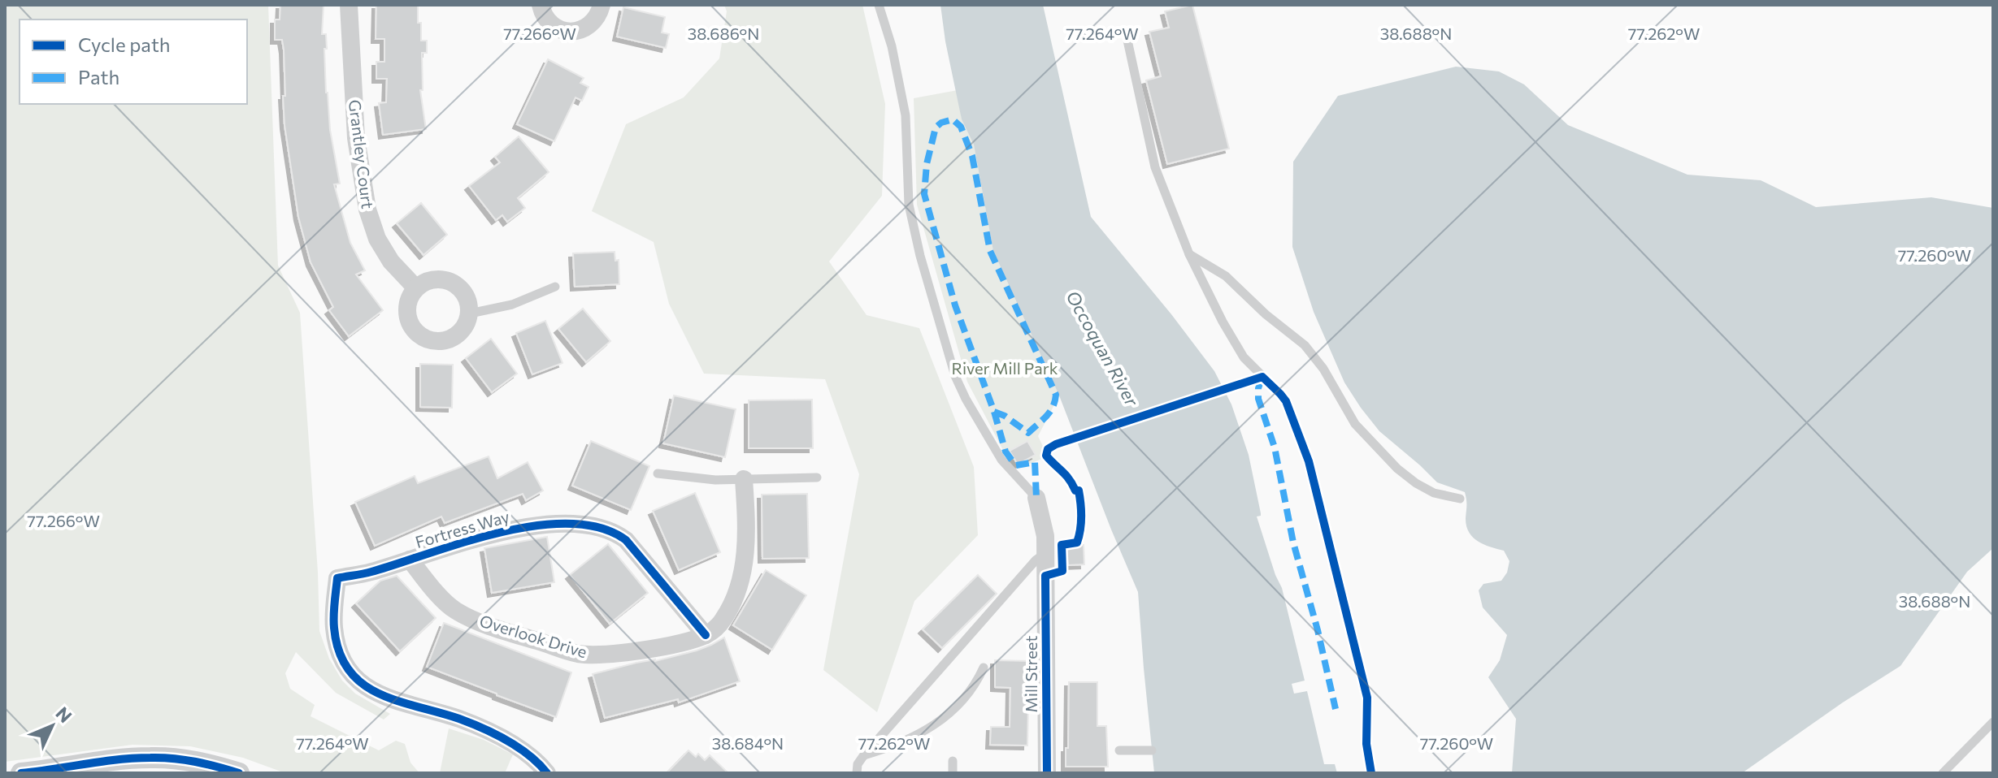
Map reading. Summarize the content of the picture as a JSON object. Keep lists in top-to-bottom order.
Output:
{
  "streets": {
    "street": [
      "Grantley Court",
      "Fortress Way",
      "Overlook Drive",
      "Mill Street"
    ]
  },
  "crossings": [
    ["Fortress Way", "Overlook Drive"]
  ],
  "water": ["Occoquan River"],
  "parks": ["River Mill Park"],
  "legend": ["Cycle path", "Path"],
  "north": "top right",
  "coordinates": [
    "77.266°W",
    "77.264°W",
    "77.262°W",
    "38.686°N",
    "38.688°N",
    "77.260°W",
    "38.684°N"
  ]
}
